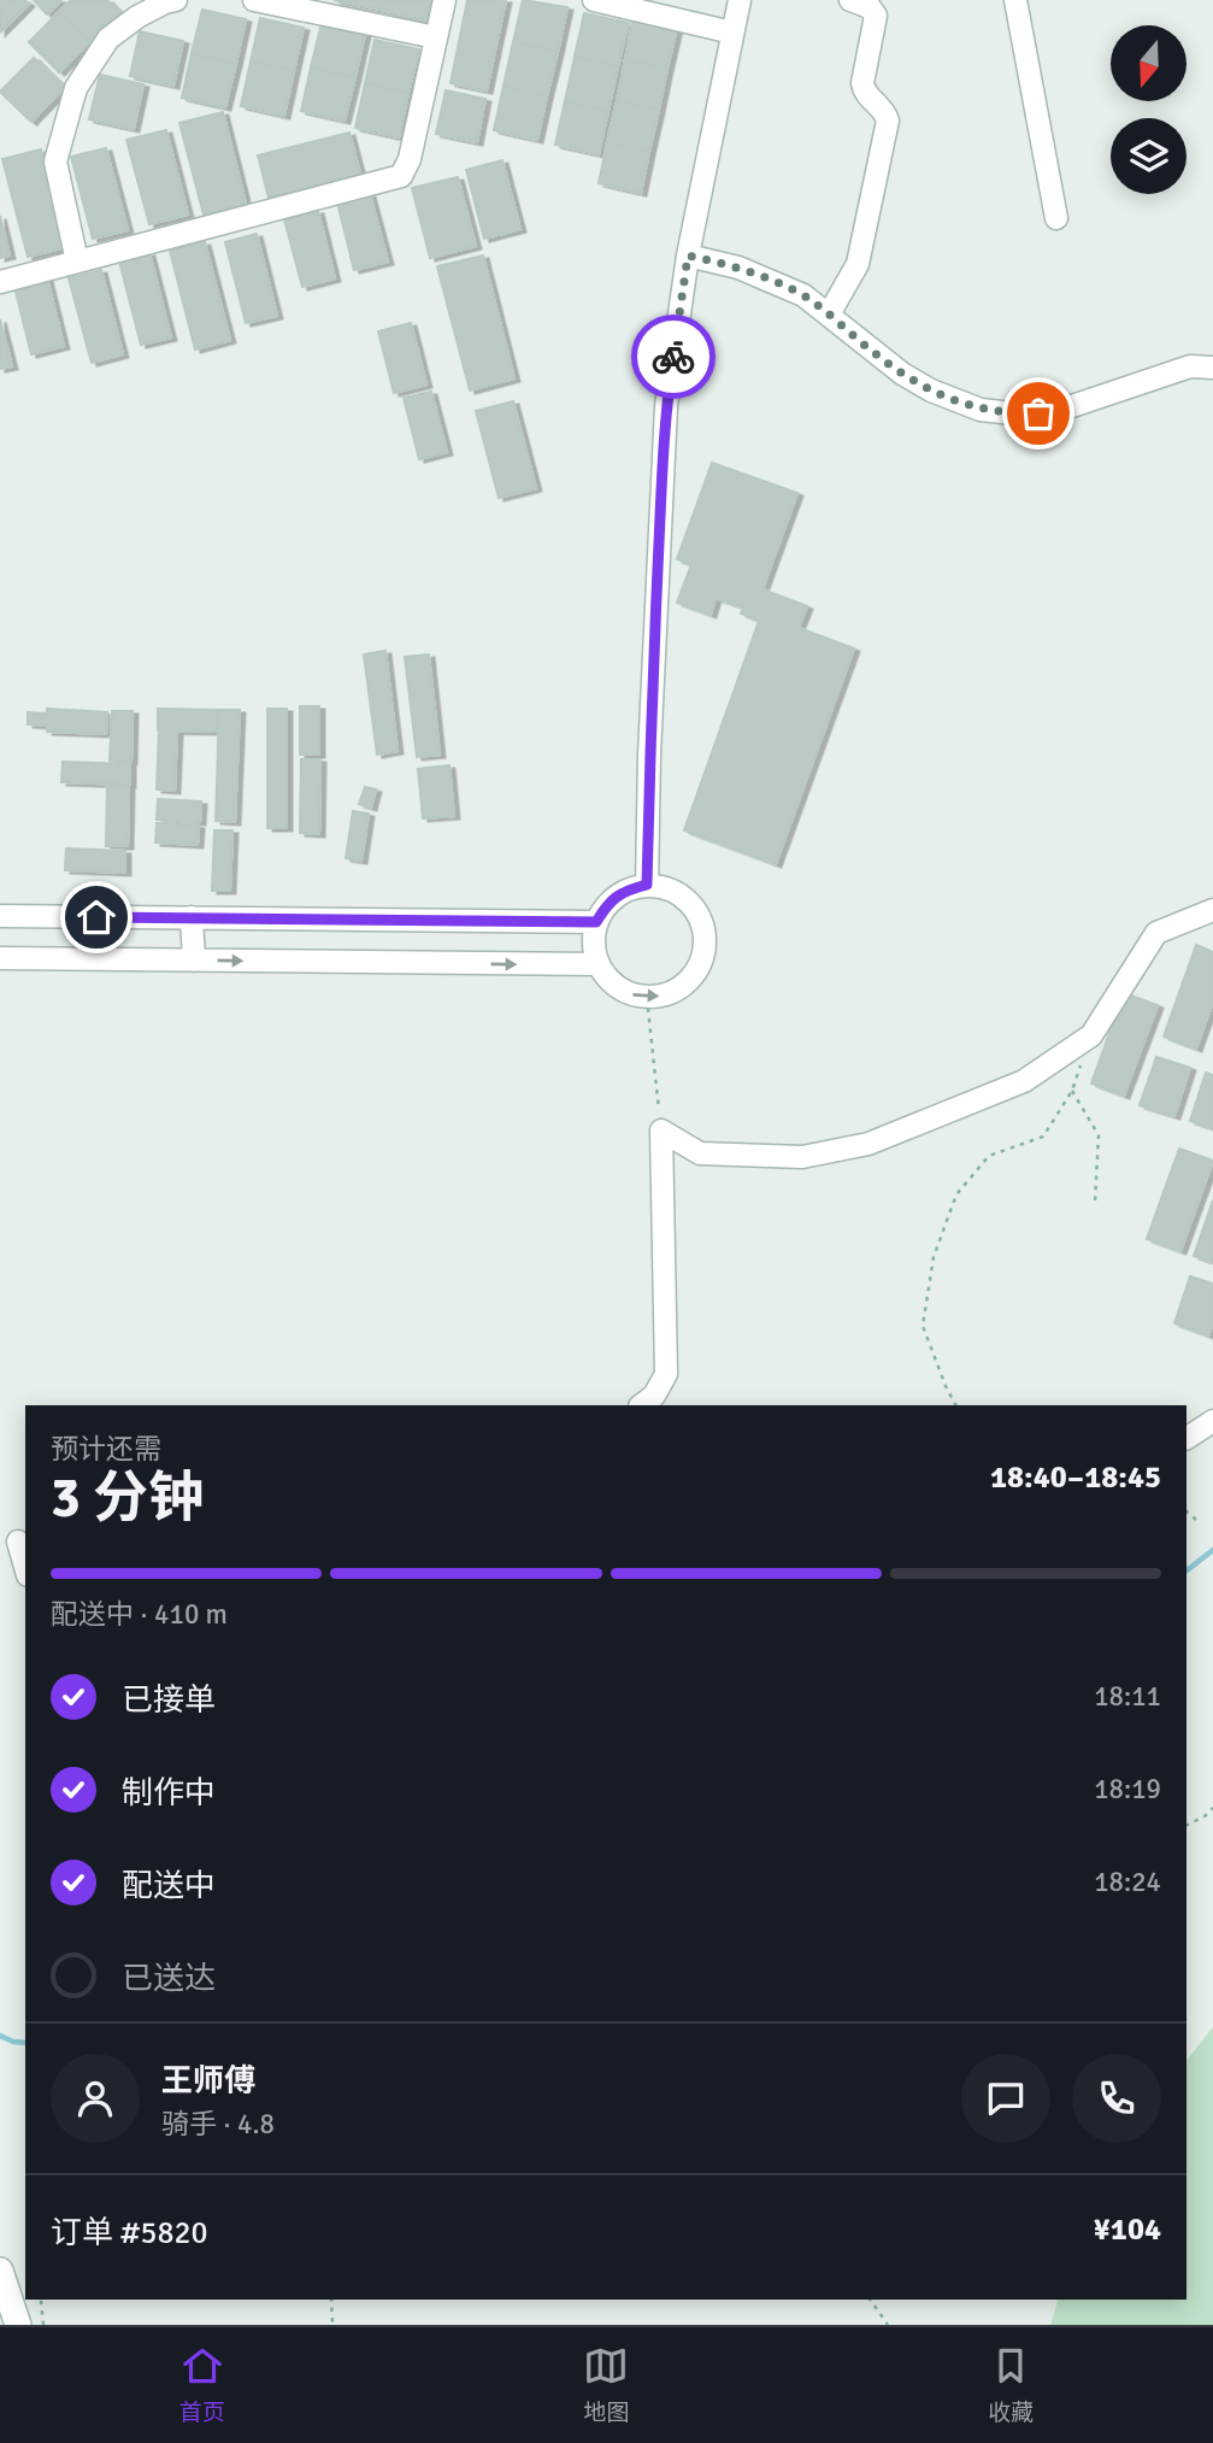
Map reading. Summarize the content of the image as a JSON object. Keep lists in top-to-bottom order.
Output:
{
  "north": "bottom",
  "page": {
    "heading": ["3 分钟", "预计还需", "18:40–18:45"],
    "panel": [
      "王师傅",
      "骑手 · 4.8",
      "订单 #5820",
      "¥104"
    ],
    "bar": "配送中 · 410 m",
    "list": [
      ["已接单", "18:11"],
      ["制作中", "18:19"],
      ["配送中", "18:24"],
      "已送达"
    ],
    "tabs": ["首页", "地图", "收藏"]
  }
}
